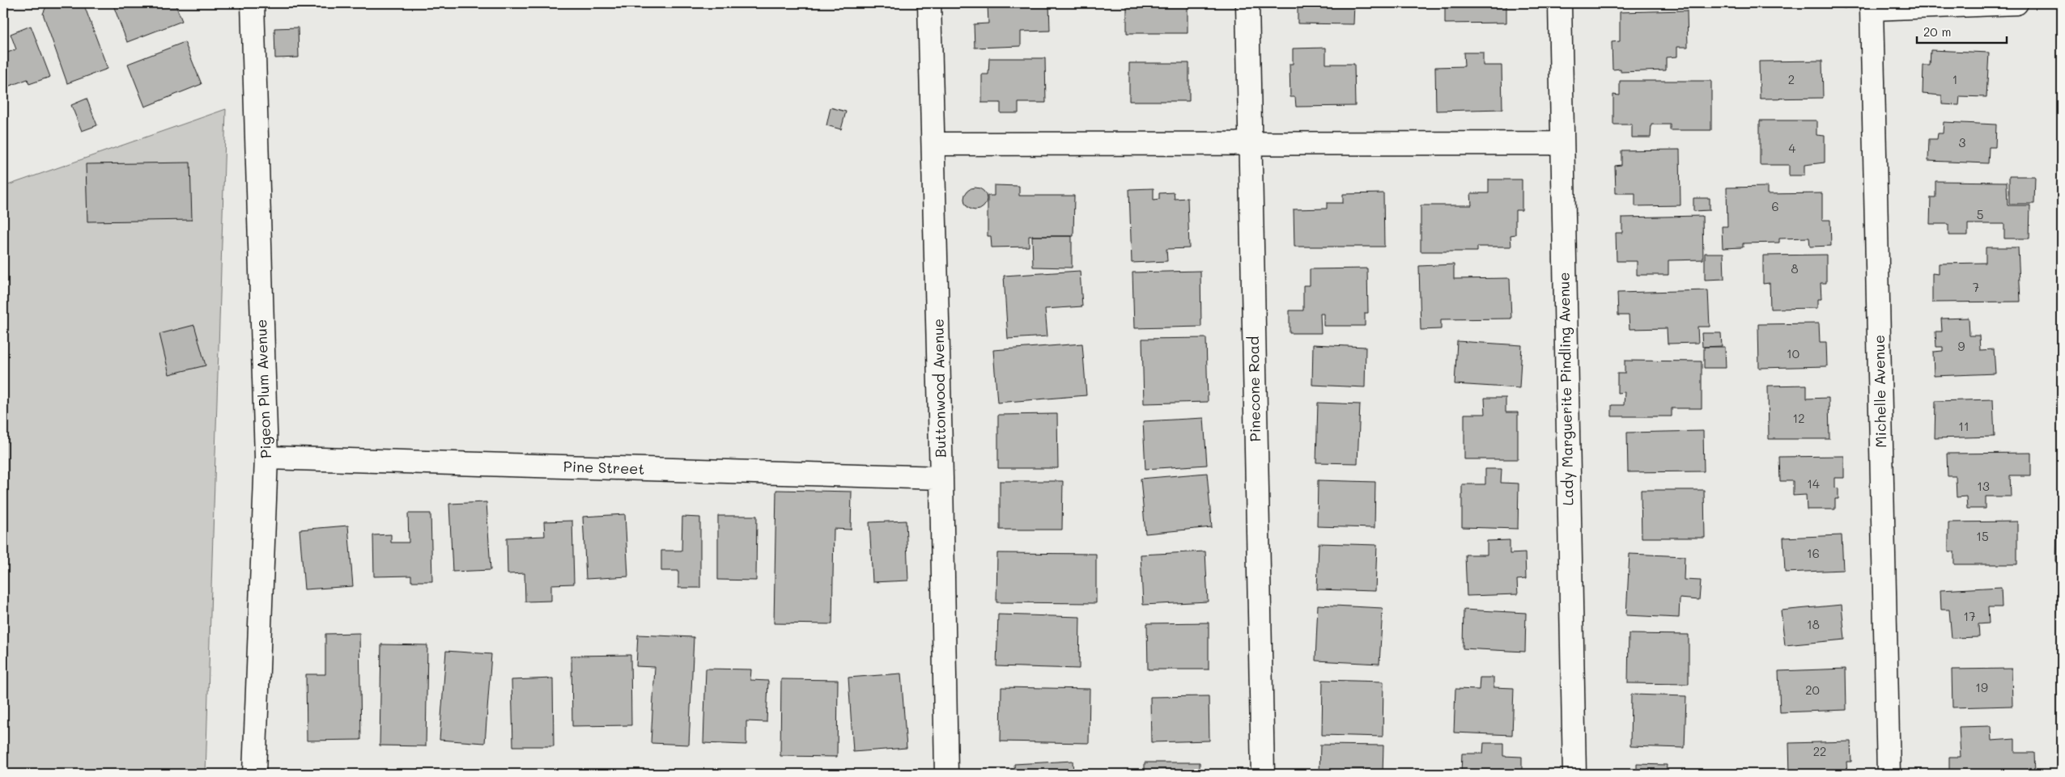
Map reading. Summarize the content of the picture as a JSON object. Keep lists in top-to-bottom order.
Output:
{
  "streets": {
    "street": [
      "Buttonwood Avenue",
      "Pigeon Plum Avenue",
      "Pinecone Road",
      "Lady Marguerite Pindling Avenue",
      "Michelle Avenue",
      "Pine Street"
    ]
  },
  "crossings": [
    ["Buttonwood Avenue", "Pine Street"],
    ["Pigeon Plum Avenue", "Pine Street"]
  ],
  "house_numbers": [
    "2",
    "1",
    "3",
    "4",
    "6",
    "5",
    "8",
    "7",
    "9",
    "10",
    "12",
    "11",
    "14",
    "13",
    "15",
    "16",
    "17",
    "18",
    "19",
    "20",
    "22"
  ],
  "scale_bar": "20 m"
}
